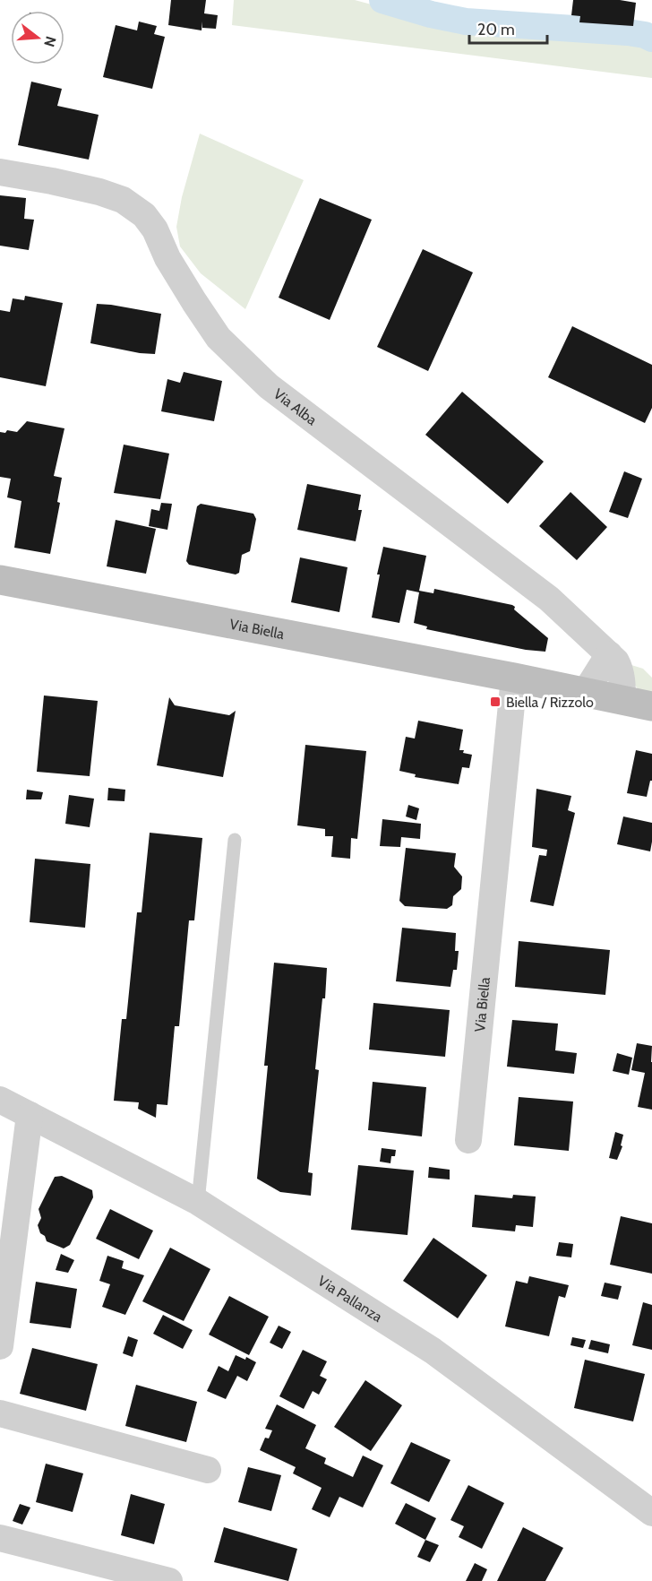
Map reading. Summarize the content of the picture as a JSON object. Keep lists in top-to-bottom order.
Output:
{
  "streets": {
    "main road": ["Via Biella"],
    "street": ["Via Alba", "Via Pallanza"]
  },
  "crossings": [
    ["Via Alba", "Via Biella"]
  ],
  "places": {
    "transit": ["Biella / Rizzolo"]
  },
  "scale_bar": "20 m",
  "north": "right"
}
